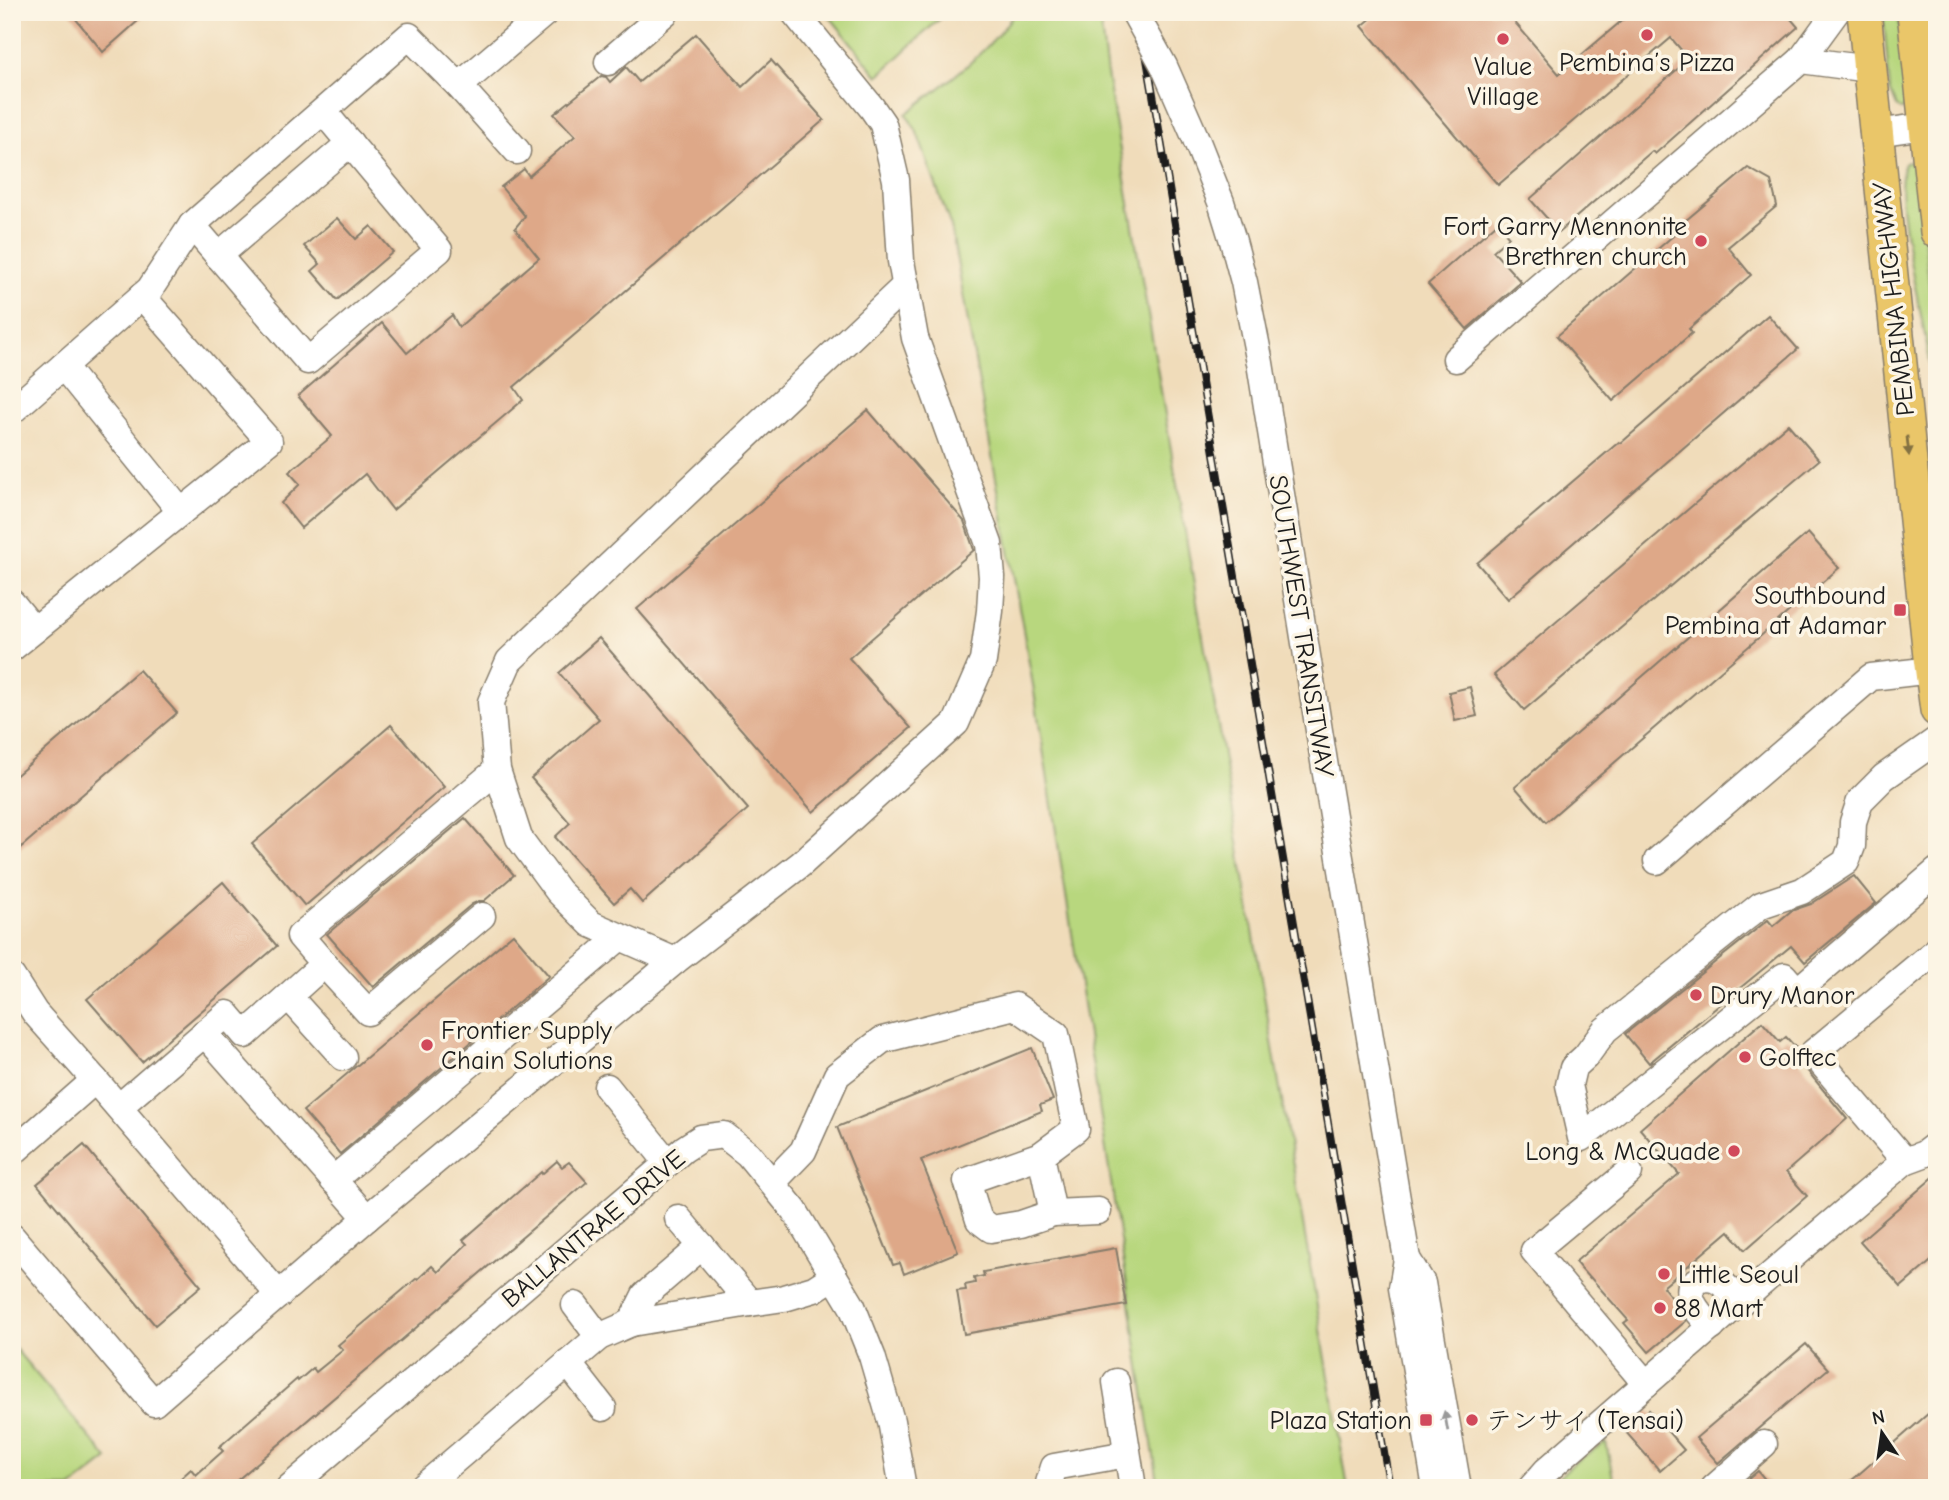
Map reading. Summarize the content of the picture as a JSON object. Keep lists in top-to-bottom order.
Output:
{
  "streets": {
    "main road": ["PEMBINA HIGHWAY"],
    "street": ["SOUTHWEST TRANSITWAY", "BALLANTRAE DRIVE"]
  },
  "one_way": ["PEMBINA HIGHWAY"],
  "places": {
    "other": [
      "Pembina’s Pizza",
      "Value Village",
      "Fort Garry Mennonite Brethren church",
      "Drury Manor",
      "Frontier Supply Chain Solutions",
      "Golftec",
      "Long & McQuade",
      "Little Seoul",
      "88 Mart",
      "テンサイ (Tensai)"
    ],
    "transit": ["Southbound Pembina at Adamar", "Plaza Station"]
  },
  "north": "top"
}
